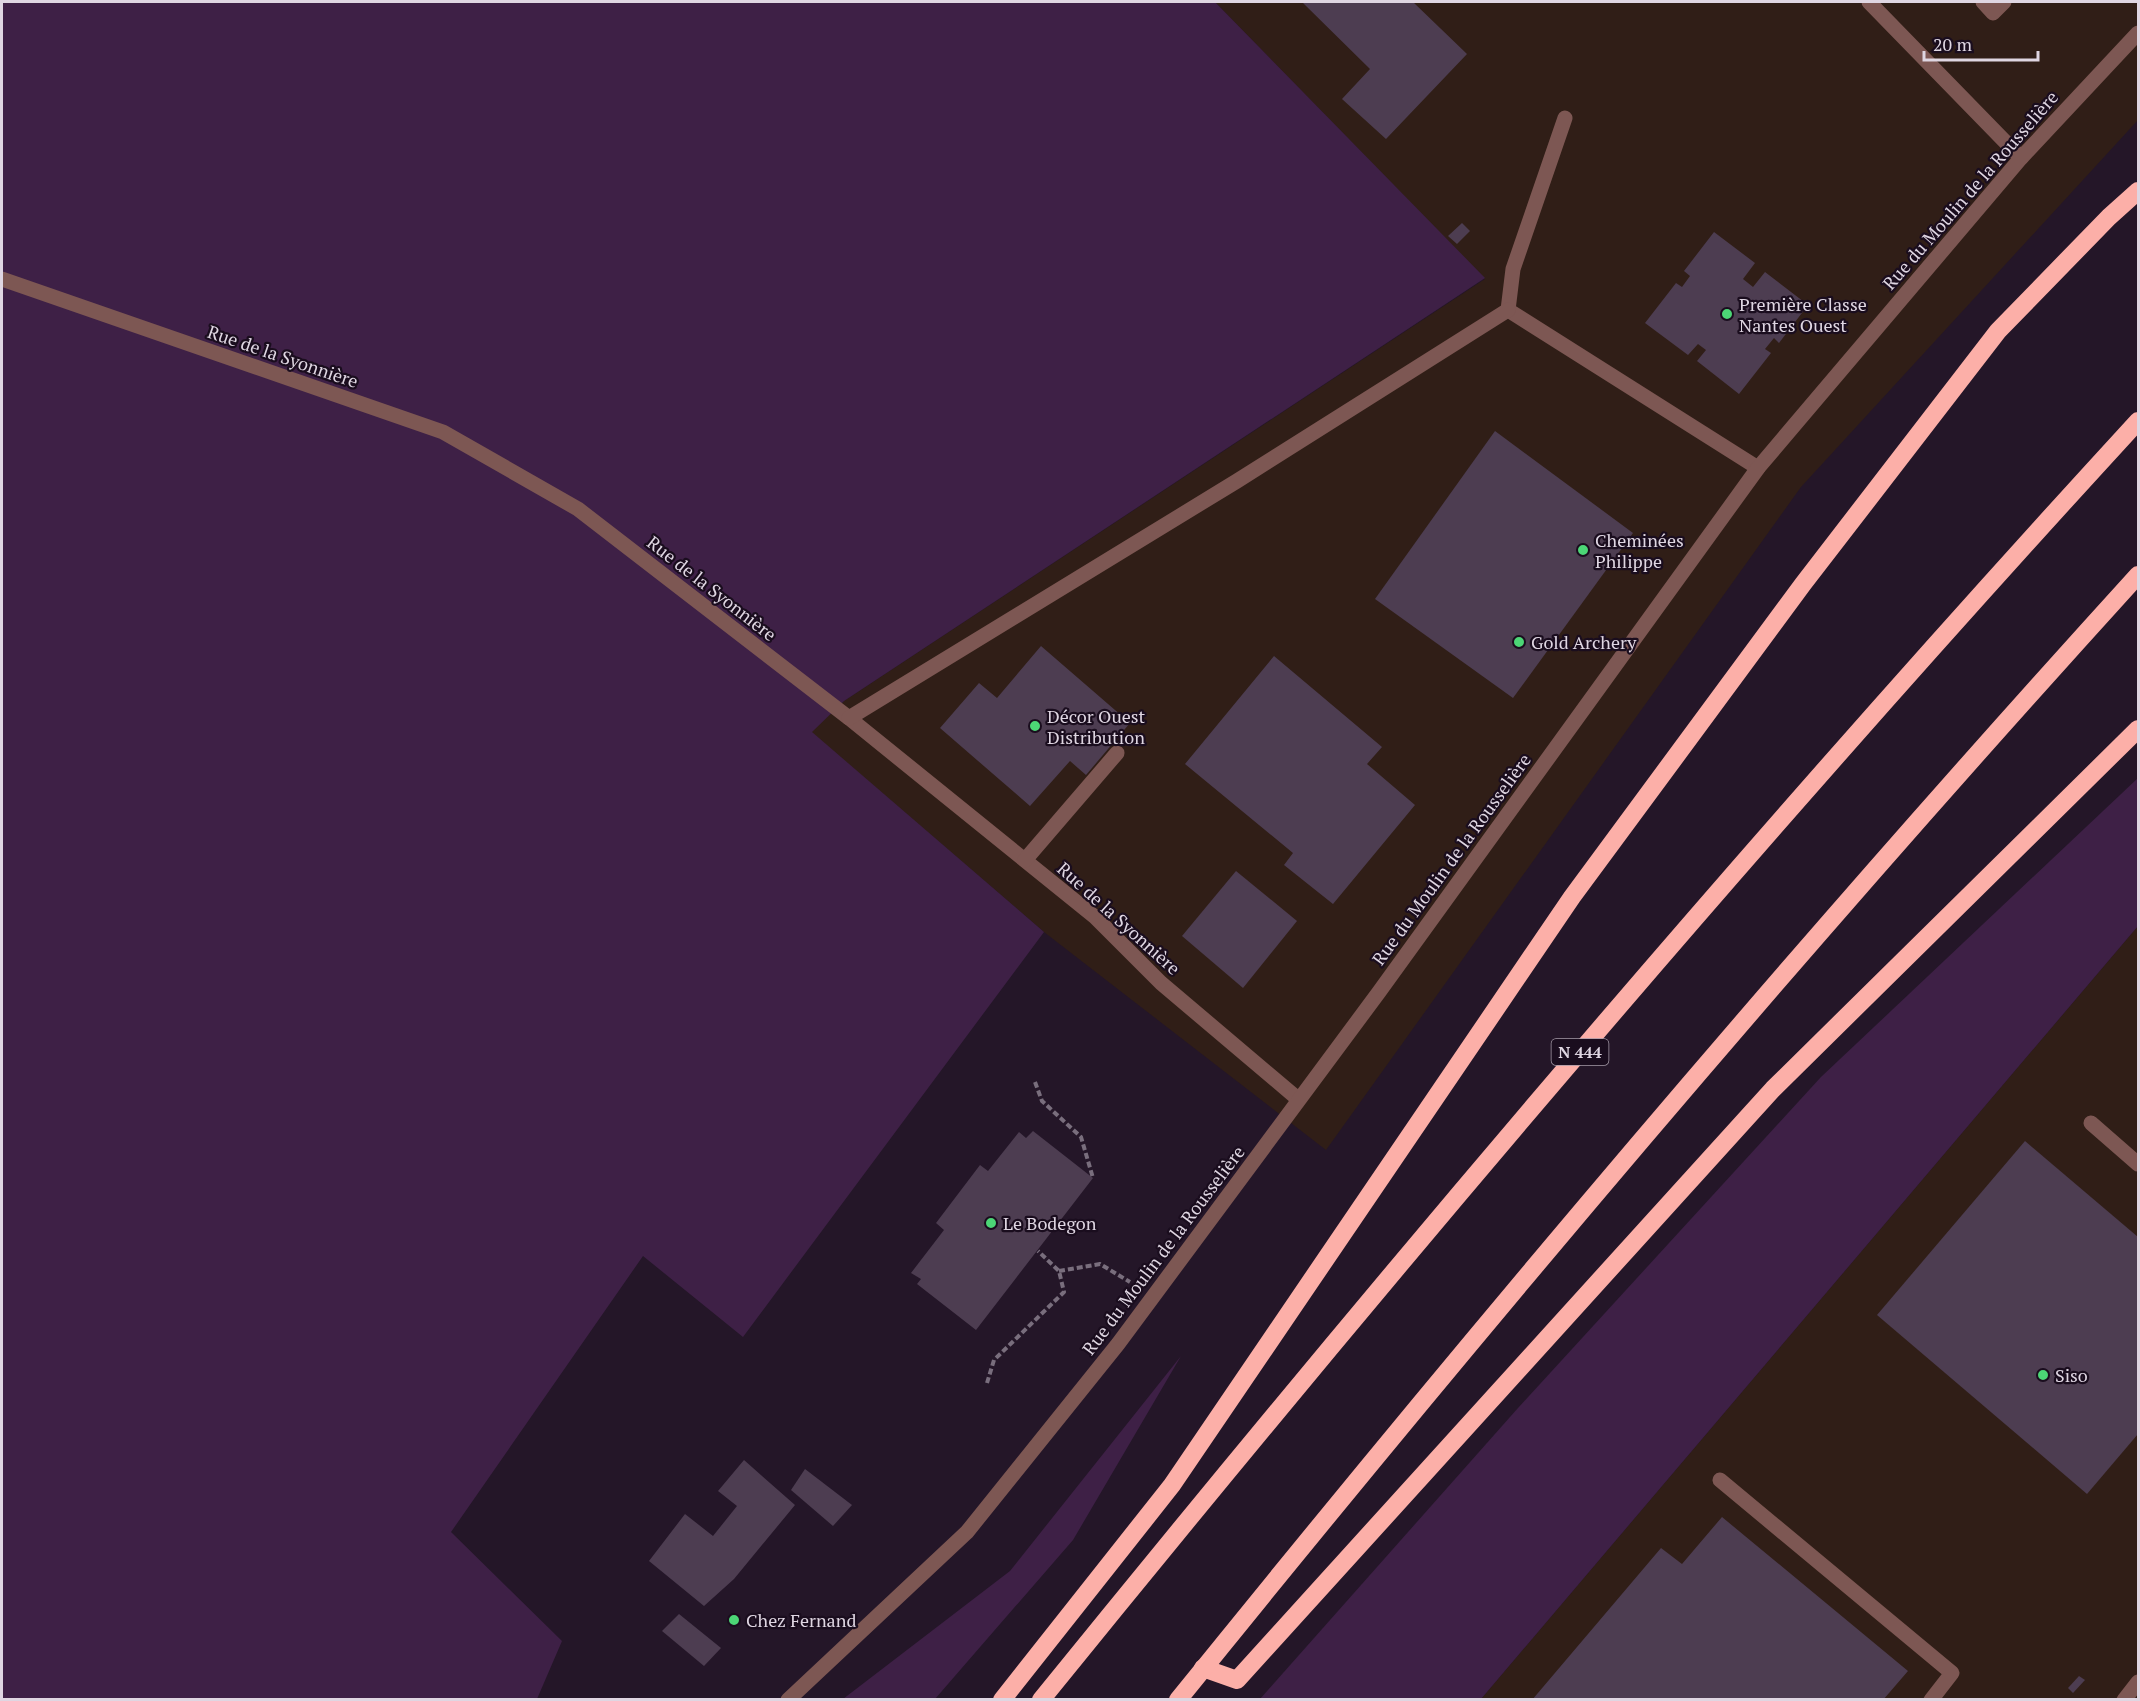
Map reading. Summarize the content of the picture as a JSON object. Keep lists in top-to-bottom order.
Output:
{
  "streets": {
    "highway": ["N 444"],
    "street": ["Rue du Moulin de la Rousselière", "Rue de la Syonnière"]
  },
  "crossings": [
    ["Rue du Moulin de la Rousselière", "Rue de la Syonnière"]
  ],
  "places": [
    "Première Classe Nantes Ouest",
    "Cheminées Philippe",
    "Gold Archery",
    "Décor Ouest Distribution",
    "Le Bodegon",
    "Siso",
    "Chez Fernand"
  ],
  "scale_bar": "20 m"
}
